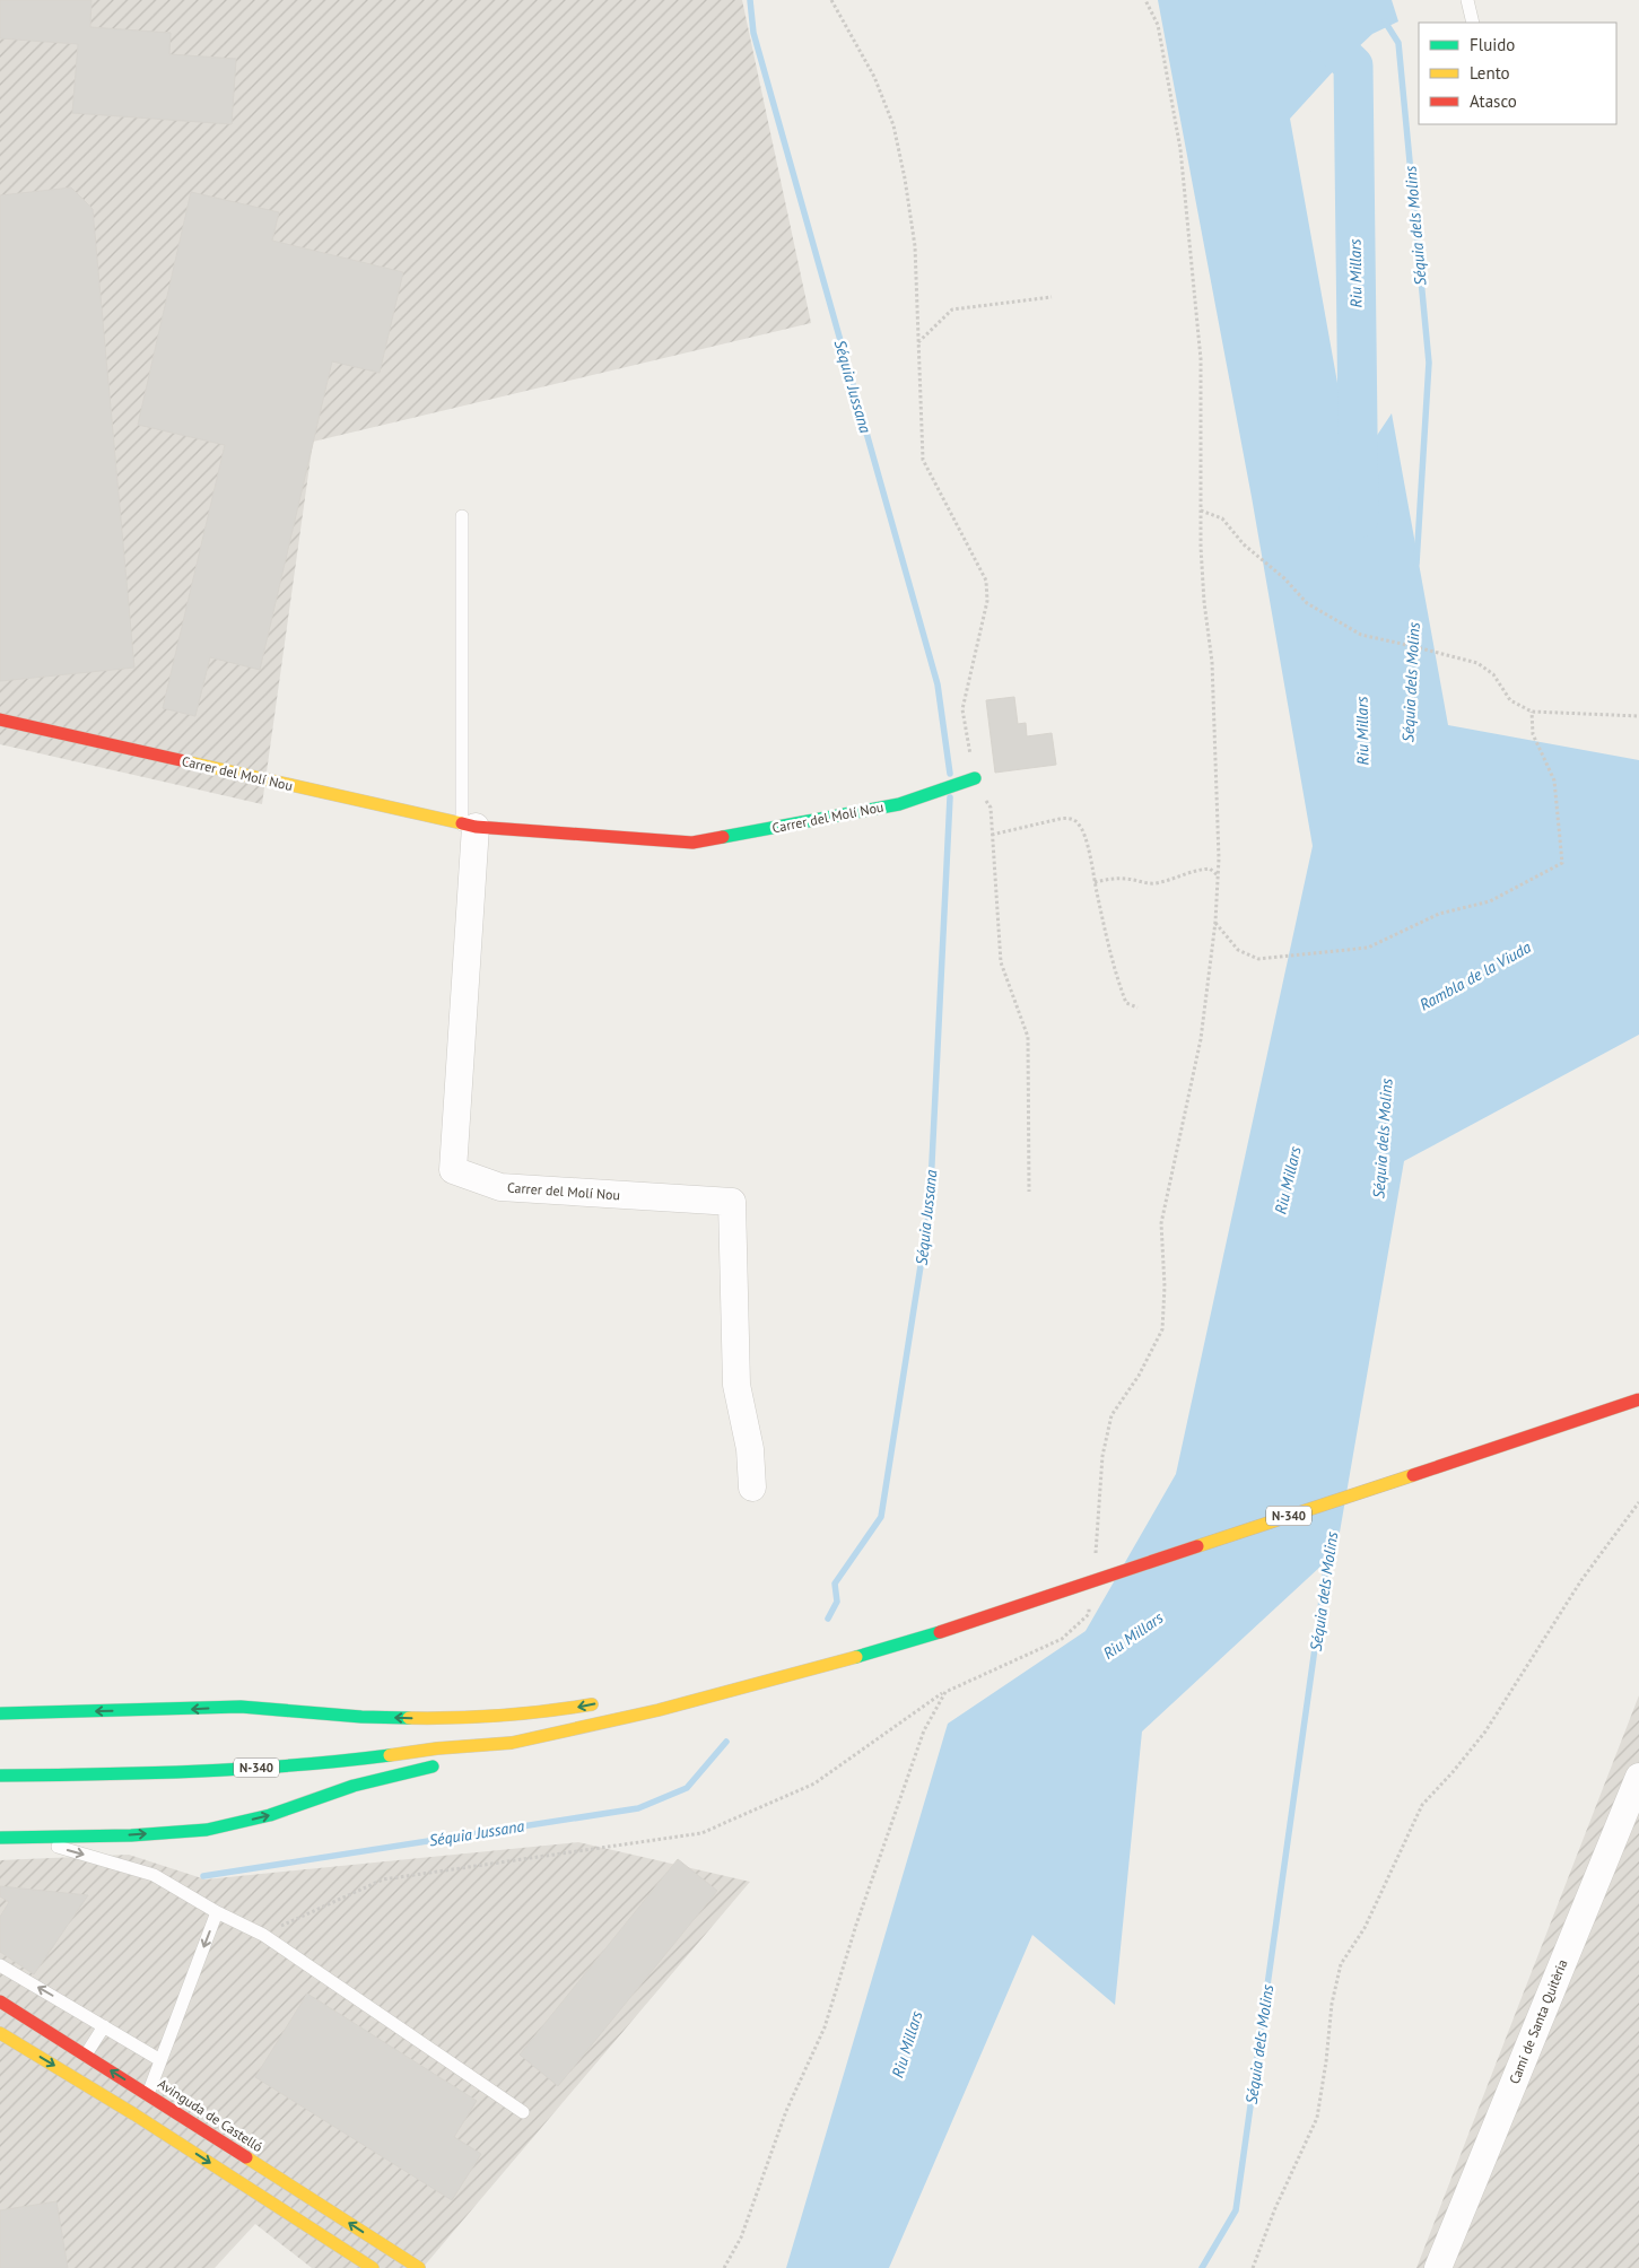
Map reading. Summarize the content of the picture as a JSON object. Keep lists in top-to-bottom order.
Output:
{
  "streets": {
    "main road": ["Carrer del Molí Nou", "N-340", "Avinguda de Castelló"],
    "street": ["Camí de Santa Quitèria"]
  },
  "water": [
    "Séquia dels Molins",
    "Riu Millars",
    "Séquia Jussana",
    "Rambla de la Viuda"
  ],
  "legend": ["Fluido", "Lento", "Atasco"]
}
